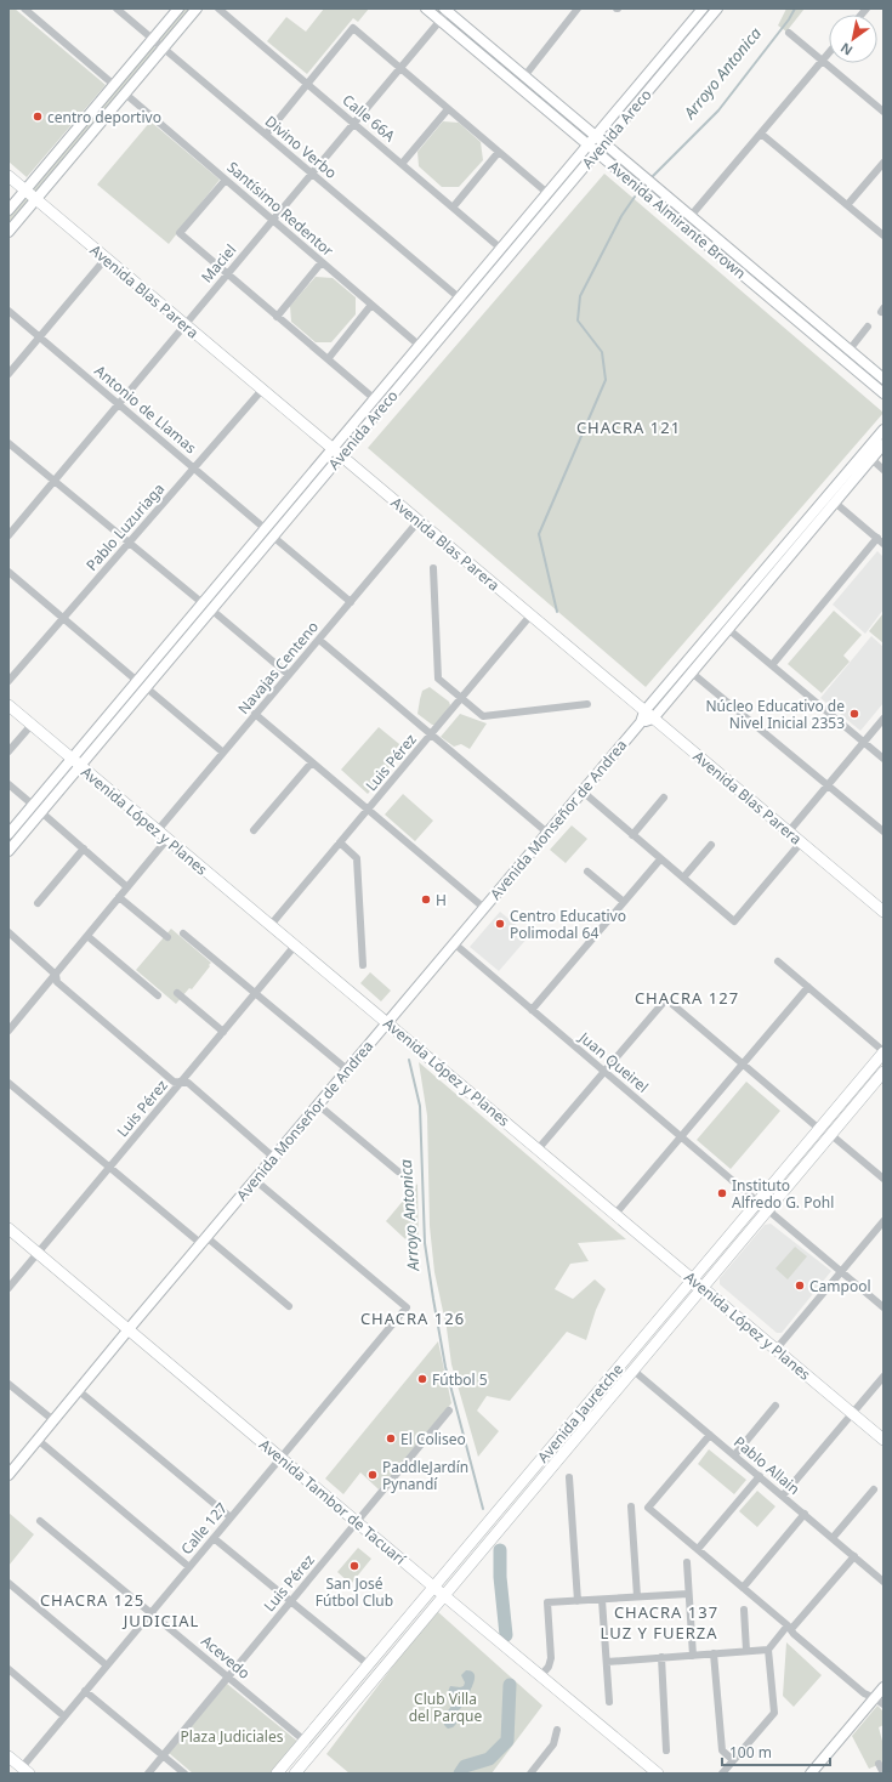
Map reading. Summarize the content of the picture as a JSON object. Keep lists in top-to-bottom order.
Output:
{
  "streets": {
    "main road": [
      "Avenida Areco",
      "Avenida Almirante Brown",
      "Avenida Blas Parera",
      "Avenida Monseñor de Andrea",
      "Avenida López y Planes",
      "Avenida Jauretche",
      "Avenida Tambor de Tacuarí"
    ],
    "street": [
      "Calle 66A",
      "Divino Verbo",
      "Santísimo Redentor",
      "Maciel",
      "Antonio de Llamas",
      "Pablo Luzuriaga",
      "Navajas Centeno",
      "Luis Pérez",
      "Juan Queirel",
      "Pablo Allain",
      "Calle 127",
      "Acevedo"
    ]
  },
  "crossings": [
    ["Calle 66A", "Avenida Areco"],
    ["Calle 66A", "Maciel"],
    ["Avenida Areco", "Divino Verbo"],
    ["Avenida Areco", "Santísimo Redentor"],
    ["Avenida Areco", "Avenida Almirante Brown"],
    ["Avenida Areco", "Avenida Blas Parera"],
    ["Avenida Areco", "Antonio de Llamas"],
    ["Avenida Areco", "Avenida López y Planes"],
    ["Divino Verbo", "Maciel"],
    ["Santísimo Redentor", "Maciel"],
    ["Avenida Almirante Brown", "Maciel"],
    ["Maciel", "Avenida Blas Parera"],
    ["Maciel", "Antonio de Llamas"],
    ["Avenida Blas Parera", "Pablo Luzuriaga"],
    ["Avenida Blas Parera", "Navajas Centeno"],
    ["Avenida Blas Parera", "Luis Pérez"],
    ["Avenida Blas Parera", "Avenida Monseñor de Andrea"],
    ["Antonio de Llamas", "Pablo Luzuriaga"],
    ["Navajas Centeno", "Avenida López y Planes"],
    ["Luis Pérez", "Avenida López y Planes"],
    ["Luis Pérez", "Avenida Tambor de Tacuarí"],
    ["Luis Pérez", "Acevedo"],
    ["Avenida Monseñor de Andrea", "Avenida López y Planes"],
    ["Avenida Monseñor de Andrea", "Juan Queirel"],
    ["Avenida Monseñor de Andrea", "Avenida Tambor de Tacuarí"],
    ["Avenida Monseñor de Andrea", "Calle 127"],
    ["Avenida López y Planes", "Avenida Jauretche"],
    ["Juan Queirel", "Avenida Jauretche"],
    ["Avenida Jauretche", "Pablo Allain"],
    ["Avenida Jauretche", "Avenida Tambor de Tacuarí"],
    ["Avenida Jauretche", "Acevedo"],
    ["Avenida Tambor de Tacuarí", "Calle 127"],
    ["Calle 127", "Acevedo"]
  ],
  "districts": [
    "CHACRA 121",
    "CHACRA 127",
    "CHACRA 126",
    "CHACRA 125",
    "CHACRA 137",
    "JUDICIAL",
    "LUZ Y FUERZA"
  ],
  "water": ["Arroyo Antonica"],
  "parks": ["Club Villa del Parque", "Plaza Judiciales"],
  "places": [
    "centro deportivo",
    "Núcleo Educativo de Nivel Inicial 2353",
    "H",
    "Centro Educativo Polimodal 64",
    "Instituto Alfredo G. Pohl",
    "Campool",
    "Fútbol 5",
    "El Coliseo",
    "PaddleJardín Pynandí",
    "San José Fútbol Club"
  ],
  "scale_bar": "100 m",
  "north": "bottom left"
}
